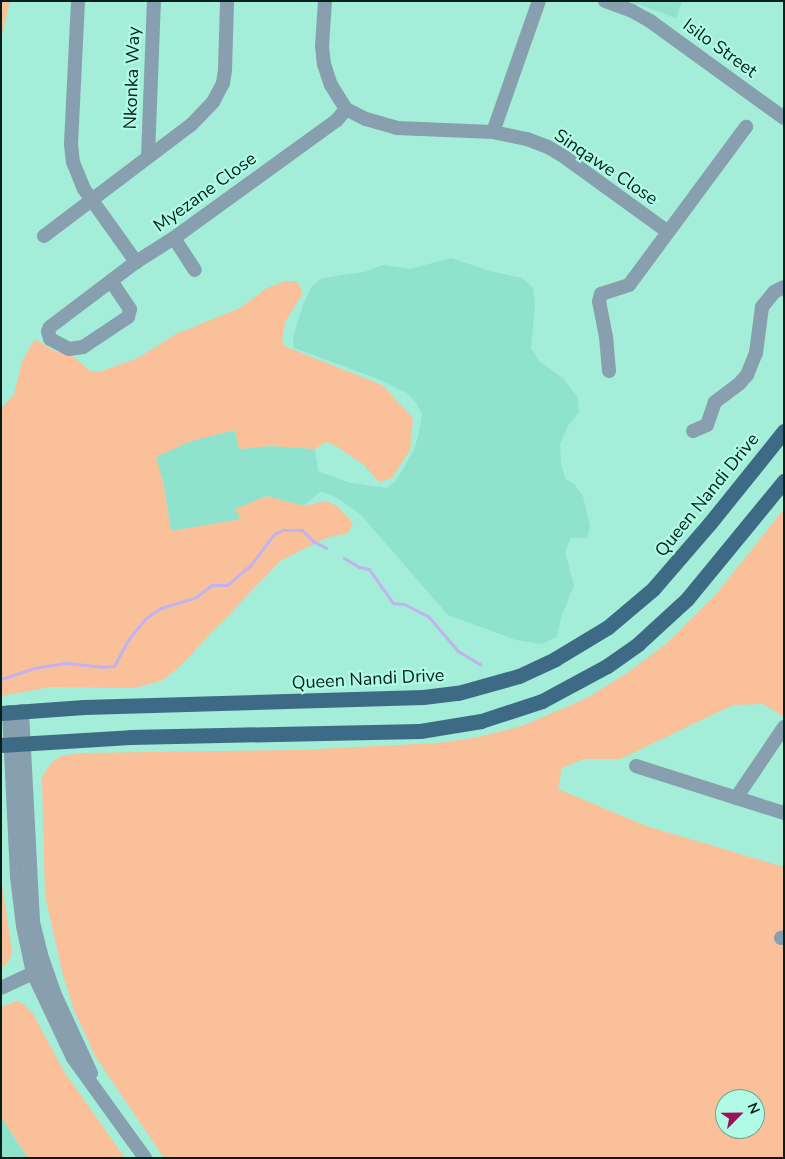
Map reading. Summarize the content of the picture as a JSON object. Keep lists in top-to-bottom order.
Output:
{
  "streets": {
    "main road": ["Queen Nandi Drive"],
    "street": [
      "Isilo Street",
      "Nkonka Way",
      "Sinqawe Close",
      "Myezane Close"
    ]
  },
  "crossings": [
    ["Sinqawe Close", "Myezane Close"]
  ],
  "north": "top right"
}
